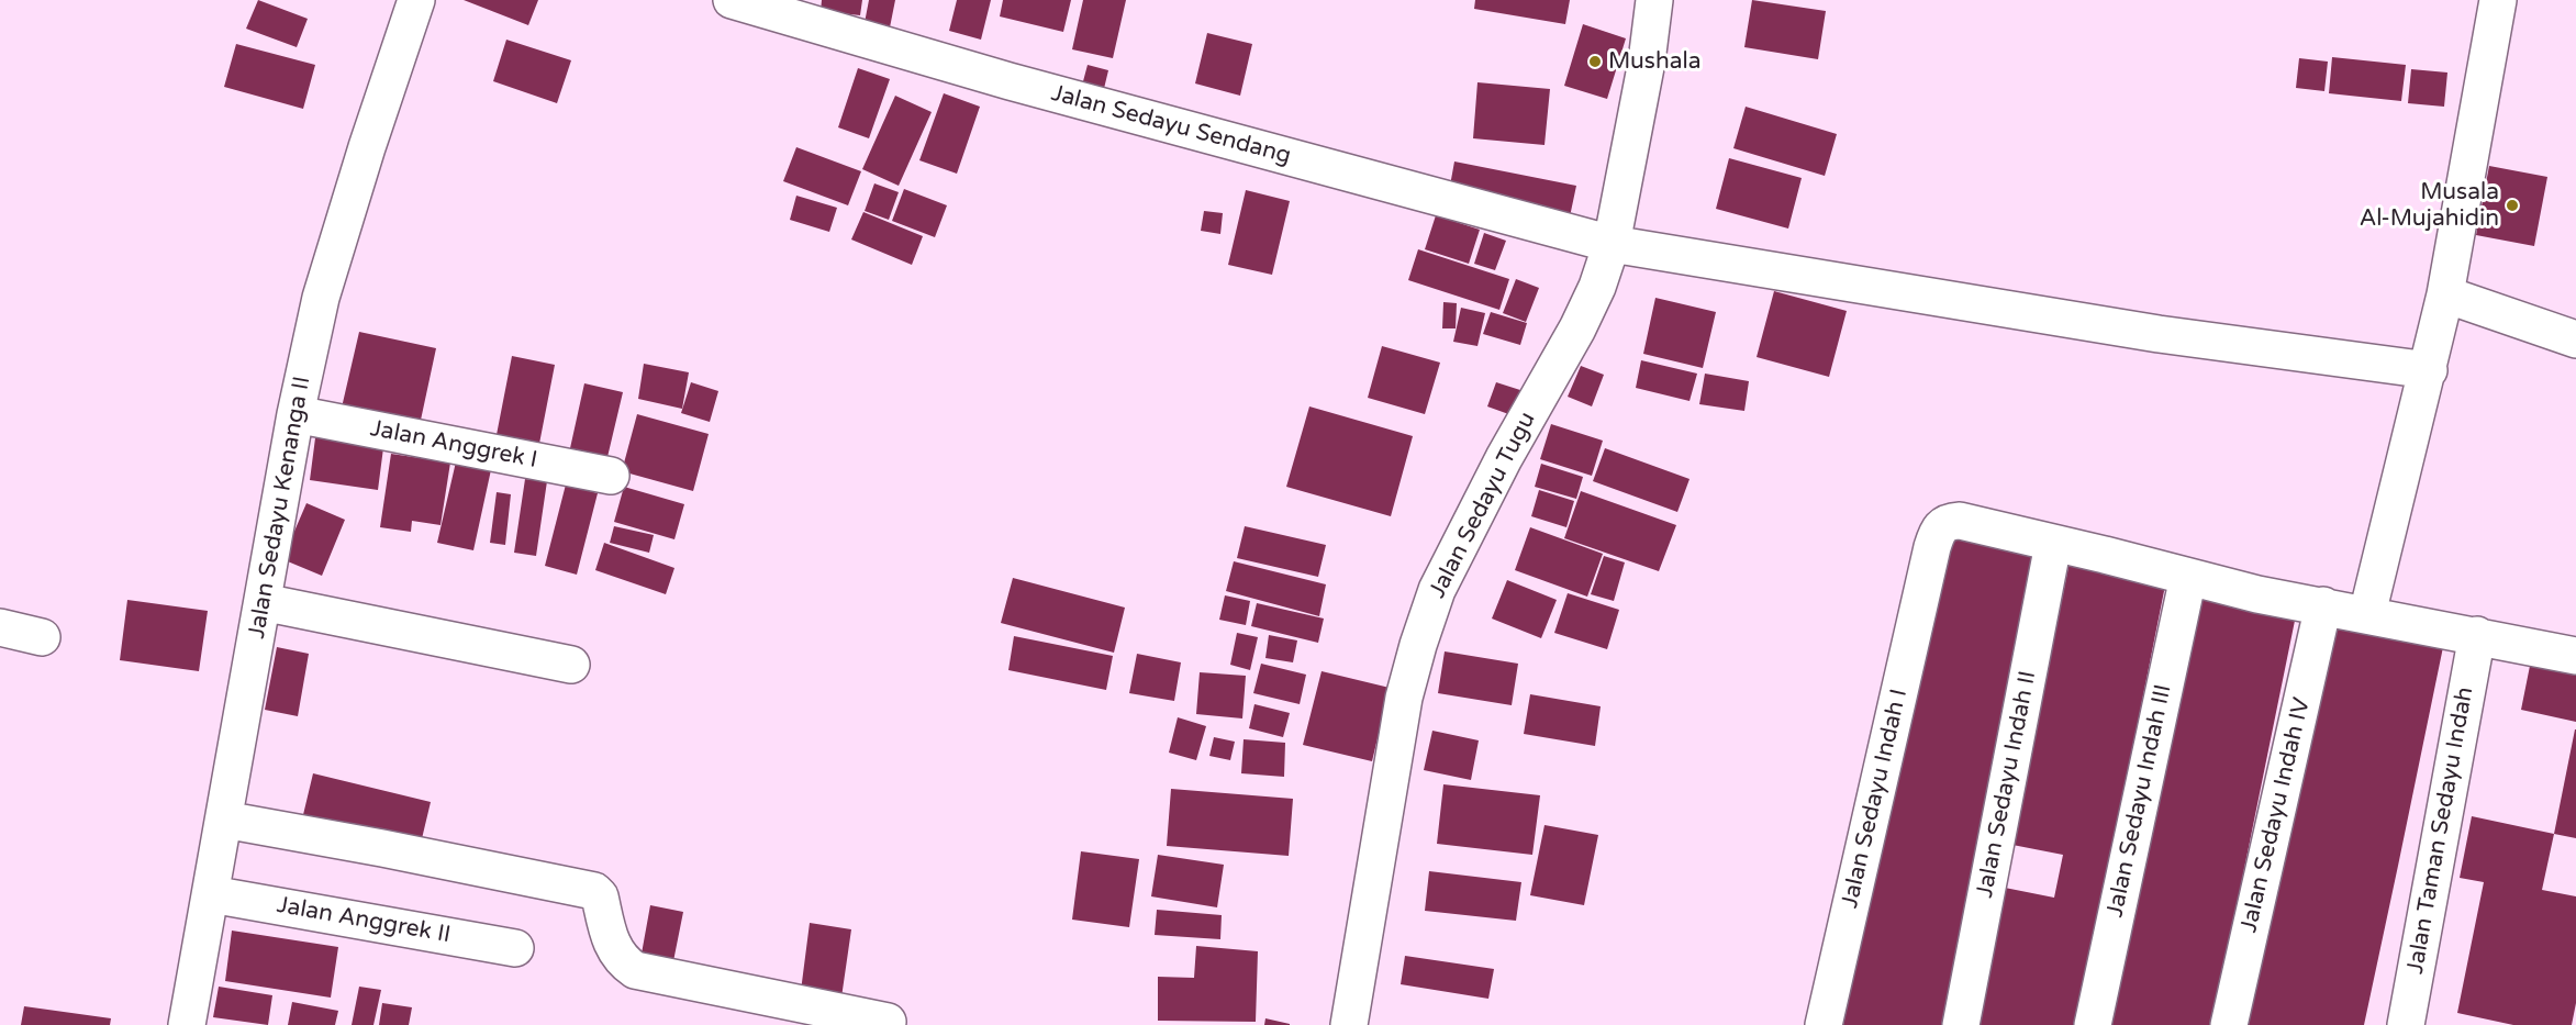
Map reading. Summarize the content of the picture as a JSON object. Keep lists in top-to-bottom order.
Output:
{
  "streets": {
    "street": [
      "Jalan Sedayu Sendang",
      "Jalan Anggrek I",
      "Jalan Sedayu Tugu",
      "Jalan Sedayu Kenanga II",
      "Jalan Sedayu Indah II",
      "Jalan Sedayu Indah I",
      "Jalan Sedayu Indah III",
      "Jalan Sedayu Indah IV",
      "Jalan Taman Sedayu Indah",
      "Jalan Anggrek II"
    ]
  },
  "crossings": [
    ["Jalan Sedayu Sendang", "Jalan Sedayu Tugu"],
    ["Jalan Anggrek I", "Jalan Sedayu Kenanga II"],
    ["Jalan Sedayu Kenanga II", "Jalan Anggrek II"],
    ["Jalan Sedayu Indah II", "Jalan Sedayu Indah I"]
  ],
  "places": ["Mushala", "Musala Al-Mujahidin"]
}
